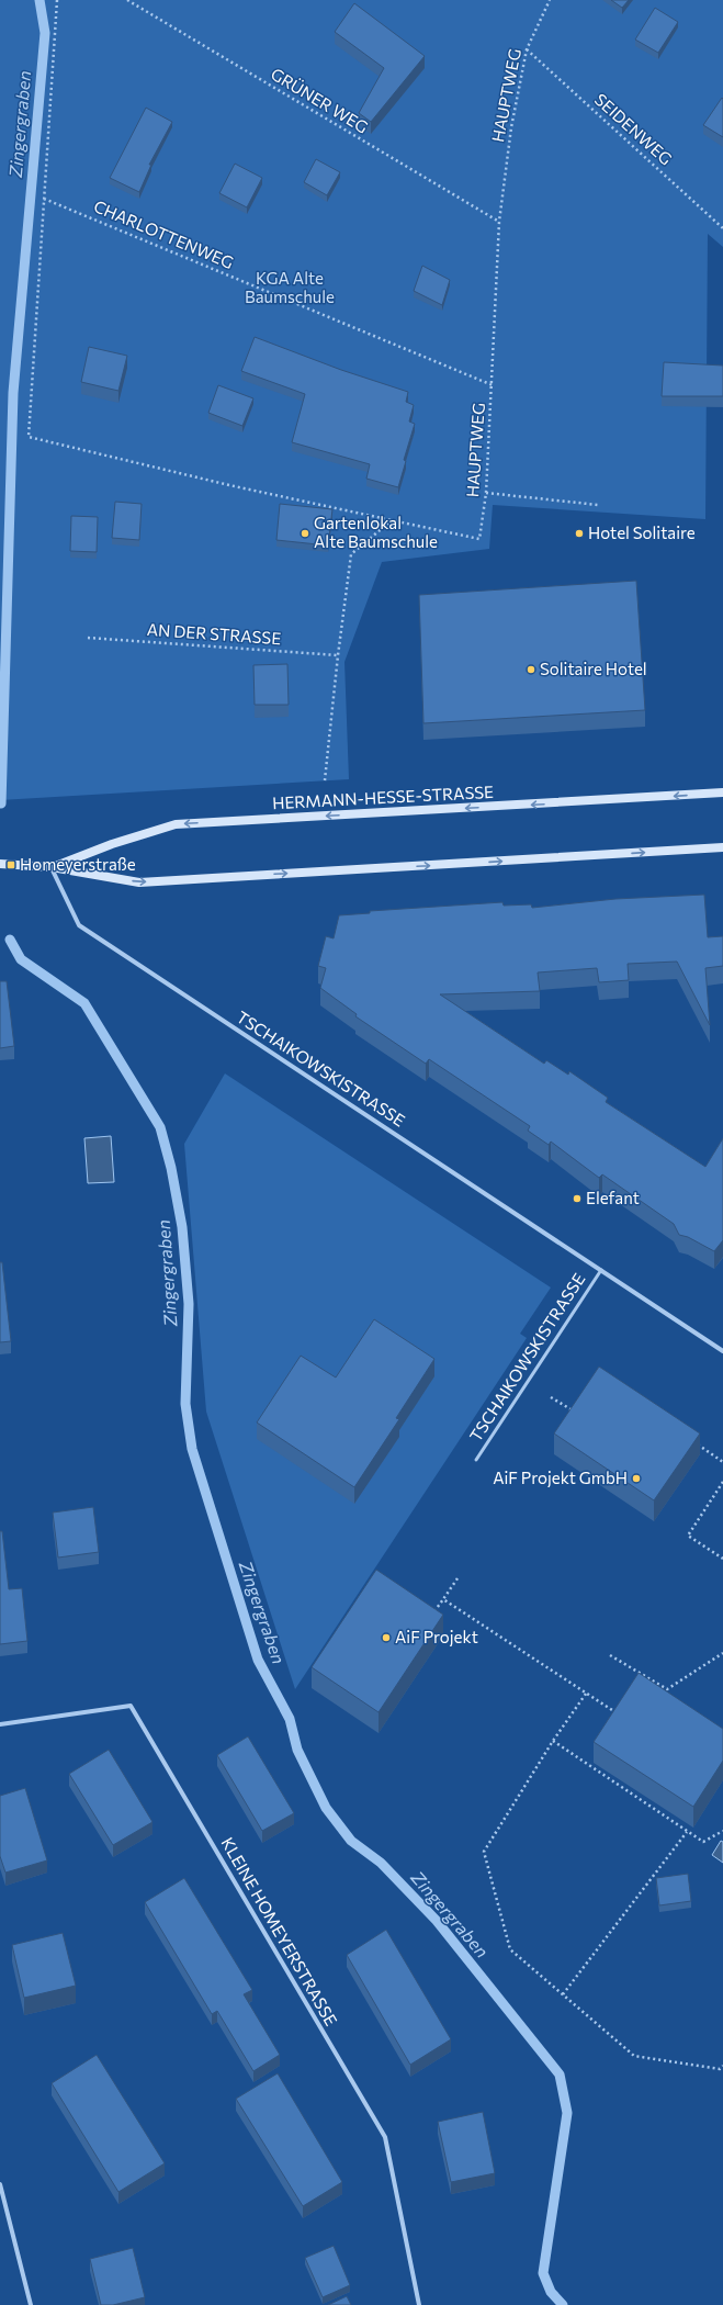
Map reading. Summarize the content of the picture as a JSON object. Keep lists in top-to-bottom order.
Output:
{
  "streets": {
    "main road": ["HERMANN-HESSE-STRASSE"],
    "street": ["TSCHAIKOWSKISTRASSE", "KLEINE HOMEYERSTRASSE"],
    "path": [
      "HAUPTWEG",
      "GRÜNER WEG",
      "SEIDENWEG",
      "CHARLOTTENWEG",
      "AN DER STRASSE"
    ]
  },
  "crossings": [
    ["HAUPTWEG", "GRÜNER WEG"],
    ["HAUPTWEG", "SEIDENWEG"],
    ["HAUPTWEG", "CHARLOTTENWEG"],
    ["HERMANN-HESSE-STRASSE", "TSCHAIKOWSKISTRASSE"]
  ],
  "water": ["Zingergraben"],
  "parks": ["KGA Alte Baumschule"],
  "places": {
    "other": [
      "Gartenlokal Alte Baumschule",
      "Hotel Solitaire",
      "Solitaire Hotel",
      "Elefant",
      "AiF Projekt GmbH",
      "AiF Projekt"
    ],
    "transit": ["Homeyerstraße"]
  }
}
